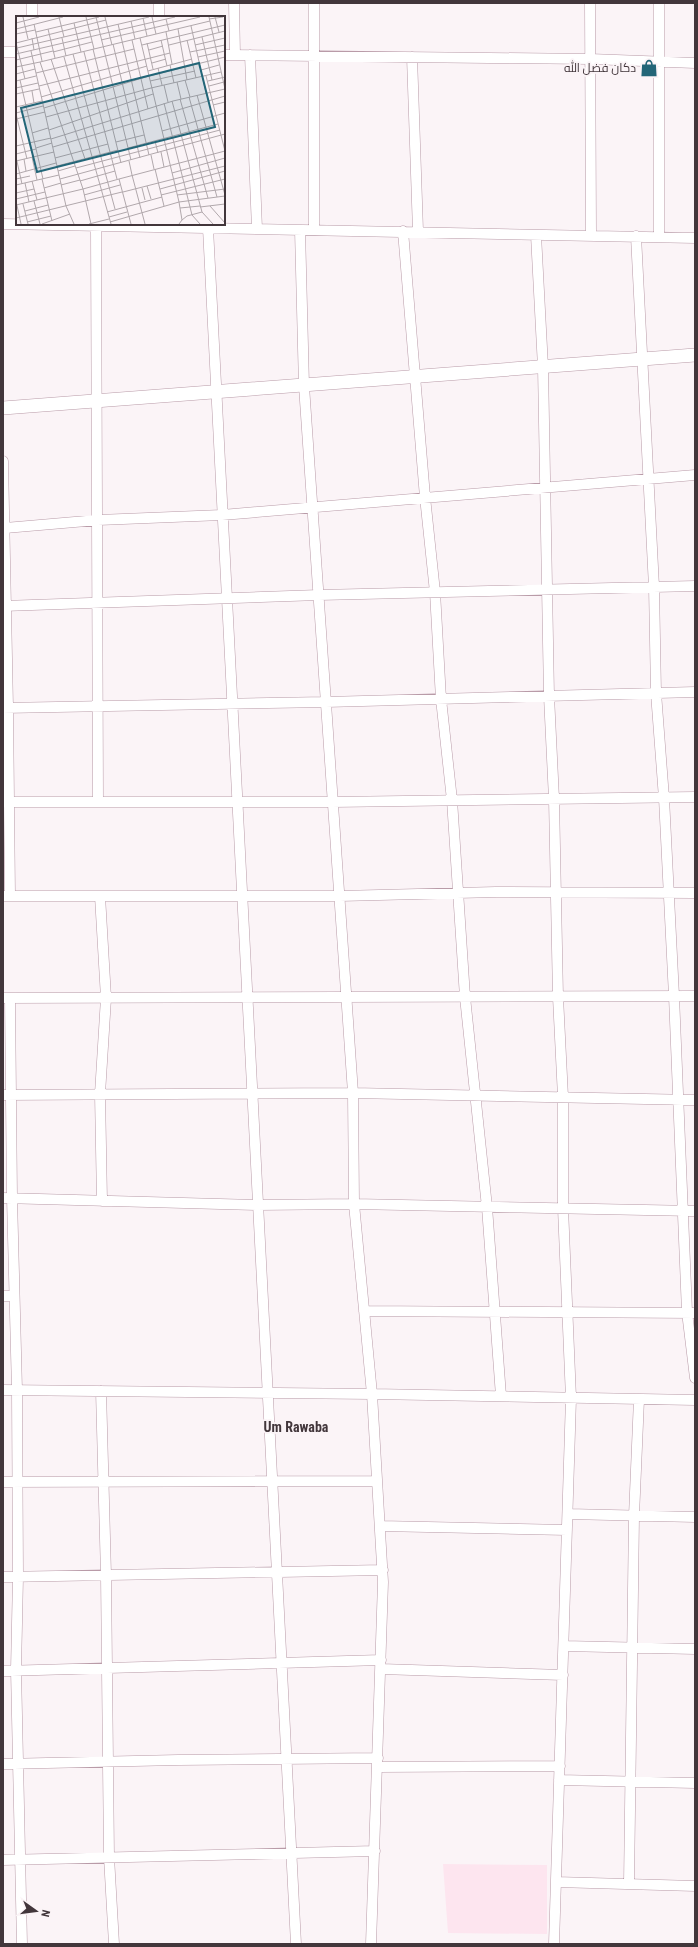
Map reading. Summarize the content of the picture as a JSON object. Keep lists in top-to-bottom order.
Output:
{
  "districts": ["Um Rawaba"],
  "places": {
    "shop": ["دكان فضل الله"]
  },
  "north": "right"
}
